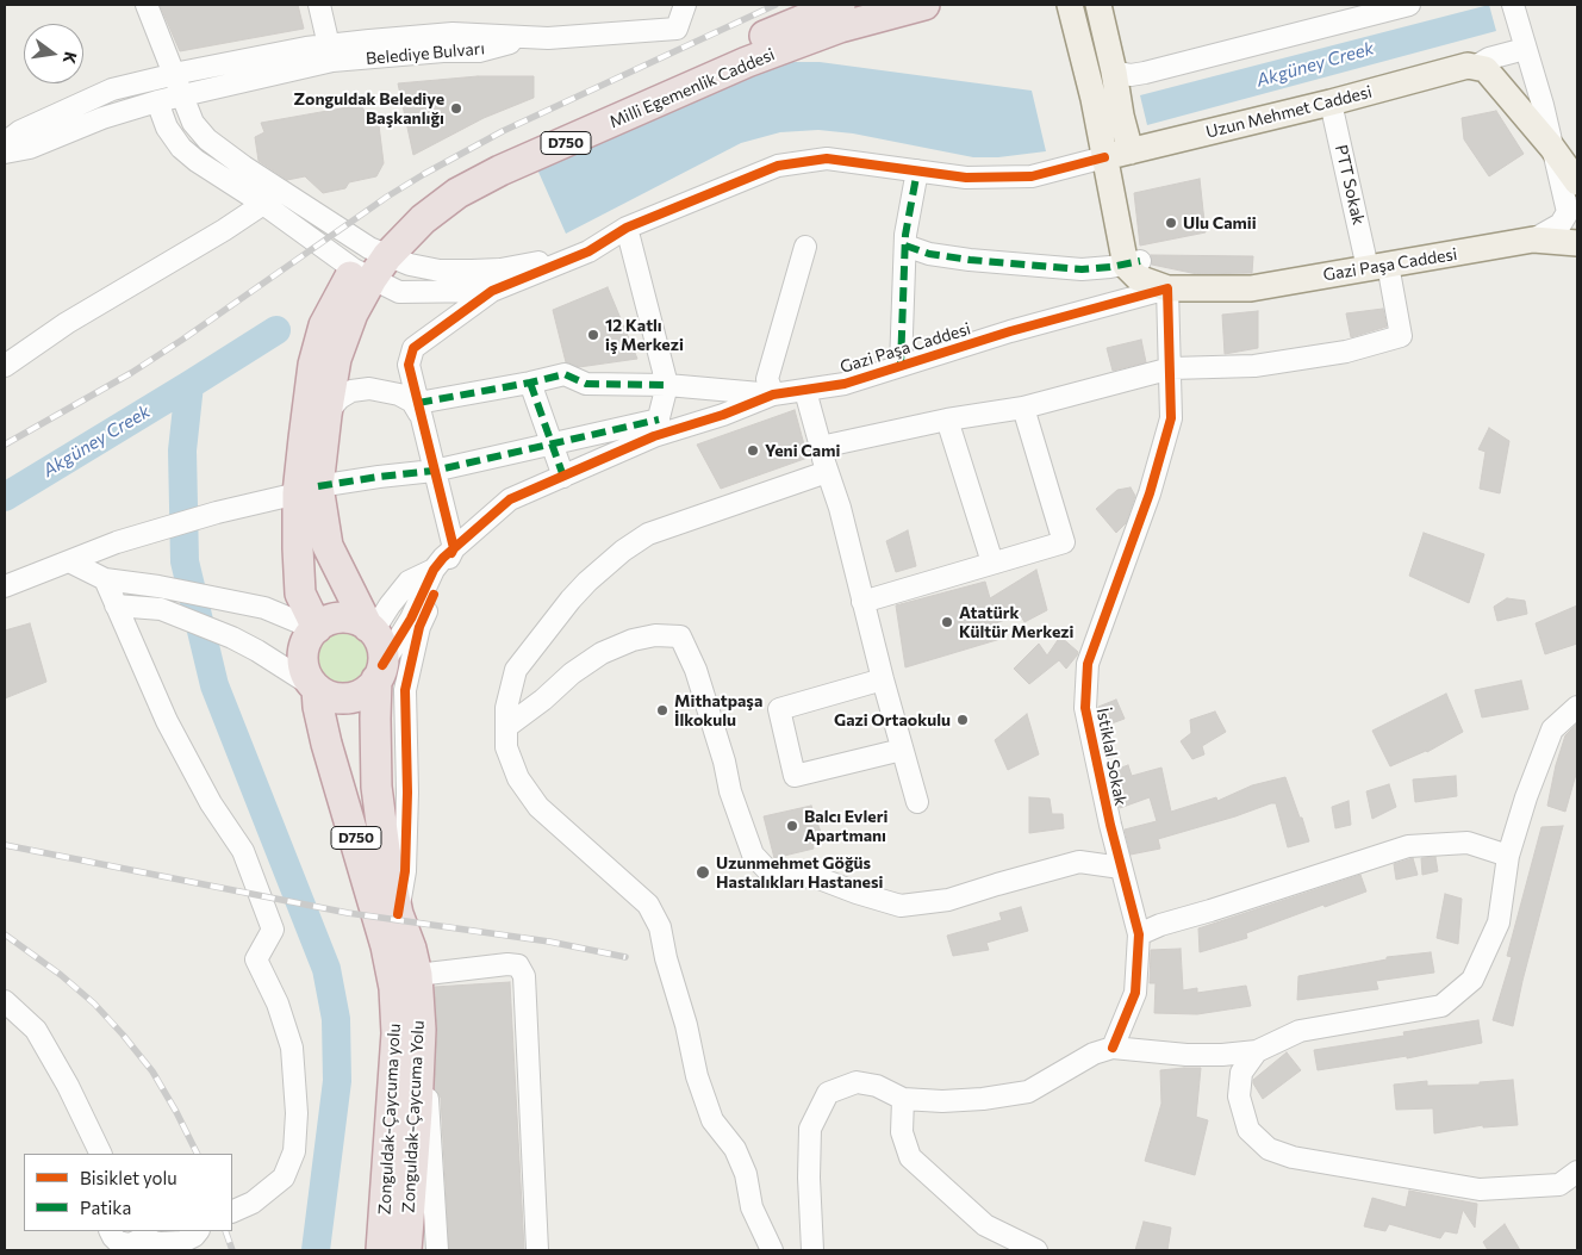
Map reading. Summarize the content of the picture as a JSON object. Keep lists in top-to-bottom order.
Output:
{
  "streets": {
    "highway": [
      "Milli Egemenlik Caddesi",
      "D750",
      "Zonguldak-Çaycuma Yolu",
      "Zonguldak-Çaycuma yolu"
    ],
    "main road": ["Uzun Mehmet Caddesi", "Gazi Paşa Caddesi"],
    "street": ["Belediye Bulvarı", "PTT Sokak", "İstiklal Sokak"]
  },
  "crossings": [
    ["Milli Egemenlik Caddesi", "D750"],
    ["Uzun Mehmet Caddesi", "PTT Sokak"],
    ["D750", "Zonguldak-Çaycuma Yolu"],
    ["D750", "Zonguldak-Çaycuma yolu"],
    ["PTT Sokak", "Gazi Paşa Caddesi"],
    ["PTT Sokak", "İstiklal Sokak"],
    ["Gazi Paşa Caddesi", "İstiklal Sokak"],
    ["Zonguldak-Çaycuma Yolu", "Zonguldak-Çaycuma yolu"]
  ],
  "water": ["Akgüney Creek"],
  "places": [
    "Zonguldak Belediye Başkanlığı",
    "Ulu Camii",
    "12 Katlı iş Merkezi",
    "Yeni Cami",
    "Atatürk Kültür Merkezi",
    "Mithatpaşa İlkokulu",
    "Gazi Ortaokulu",
    "Balcı Evleri Apartmanı",
    "Uzunmehmet Göğüs Hastalıkları Hastanesi"
  ],
  "legend": ["Bisiklet yolu", "Patika"],
  "north": "right"
}
